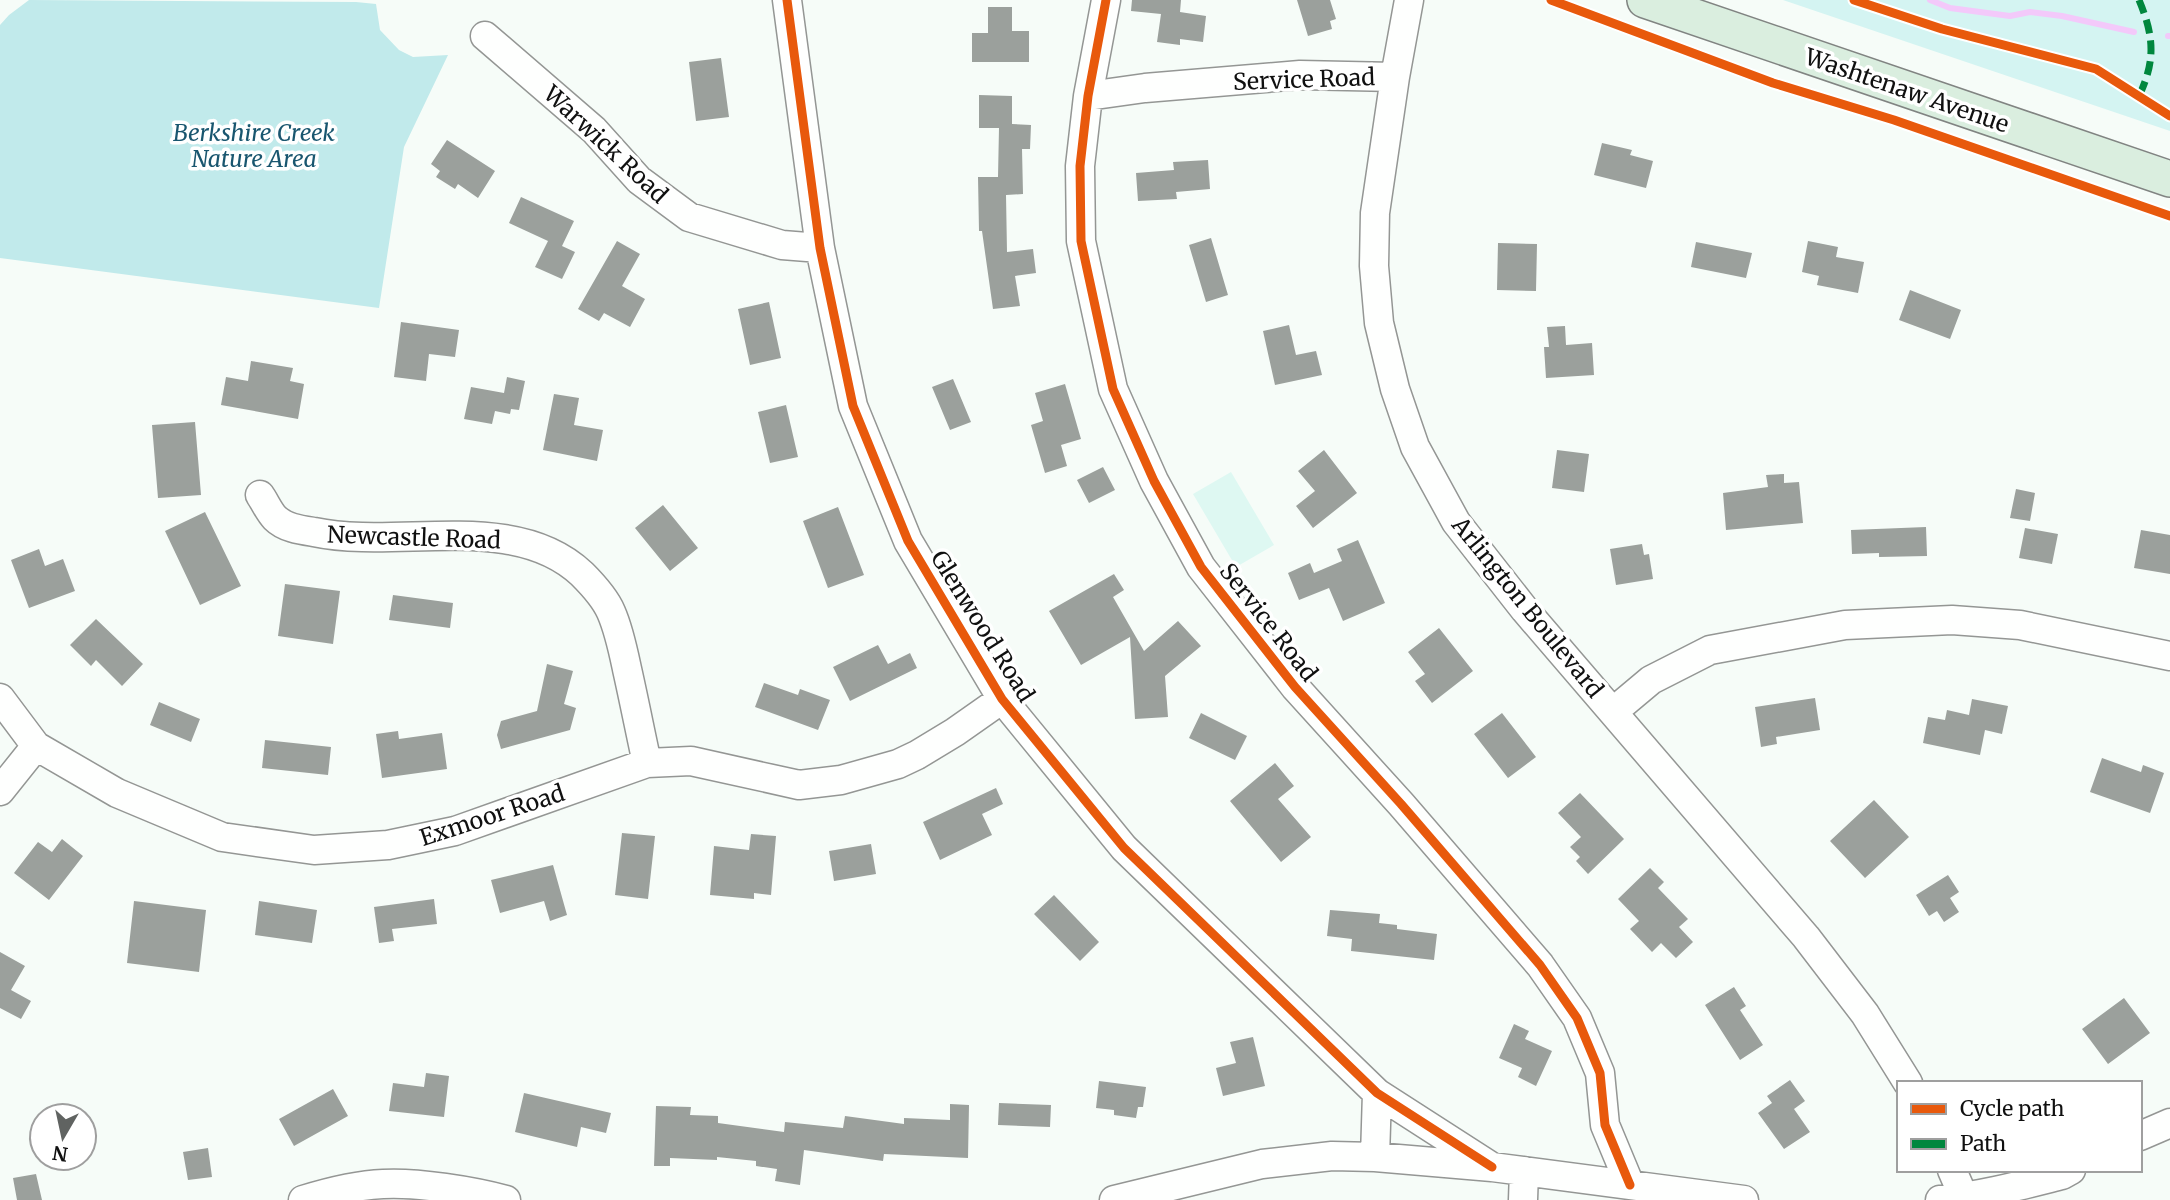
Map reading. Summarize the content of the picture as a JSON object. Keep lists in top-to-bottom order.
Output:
{
  "streets": {
    "main road": ["Washtenaw Avenue"],
    "street": [
      "Service Road",
      "Warwick Road",
      "Newcastle Road",
      "Arlington Boulevard",
      "Glenwood Road",
      "Exmoor Road"
    ]
  },
  "crossings": [
    ["Service Road", "Arlington Boulevard"],
    ["Warwick Road", "Glenwood Road"],
    ["Newcastle Road", "Exmoor Road"],
    ["Glenwood Road", "Exmoor Road"]
  ],
  "parks": ["Berkshire Creek Nature Area"],
  "legend": ["Cycle path", "Path"],
  "north": "bottom"
}
